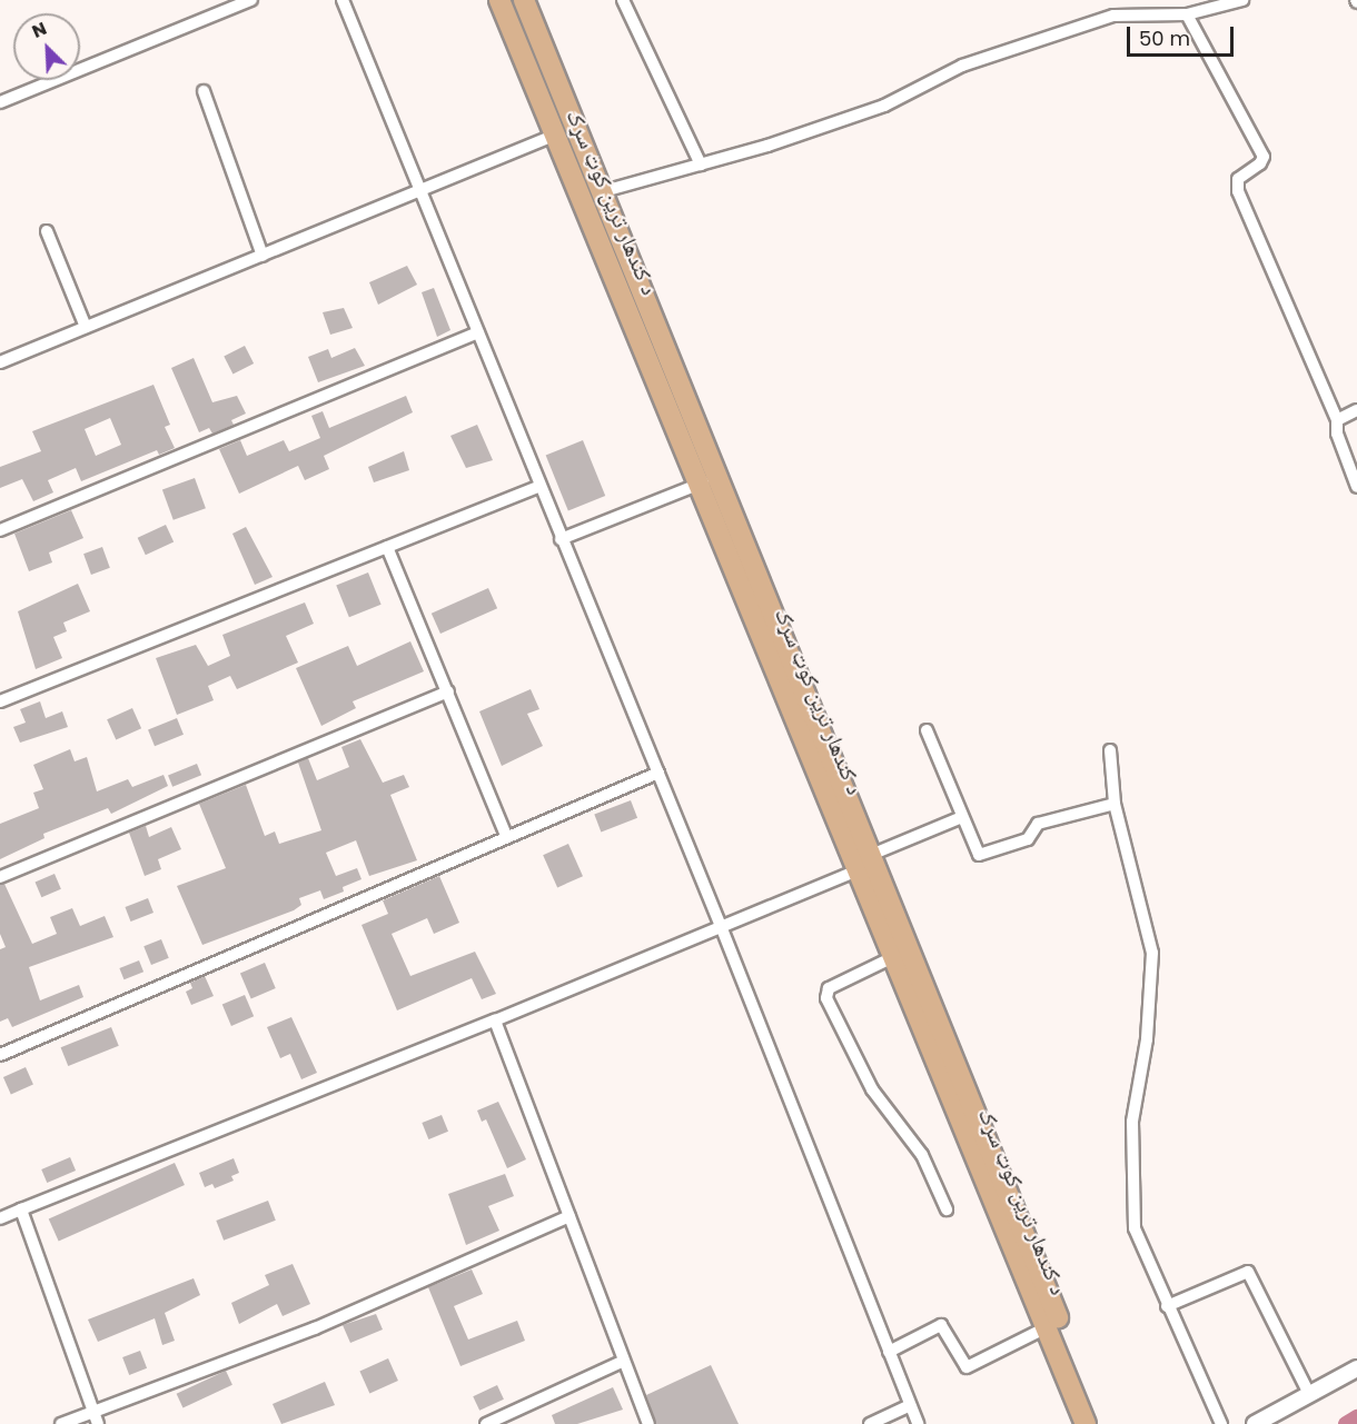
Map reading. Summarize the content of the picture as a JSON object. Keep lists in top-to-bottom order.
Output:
{
  "streets": {
    "main road": ["د کندهار ترين کوټ سړک"]
  },
  "scale_bar": "50 m",
  "north": "top left"
}
